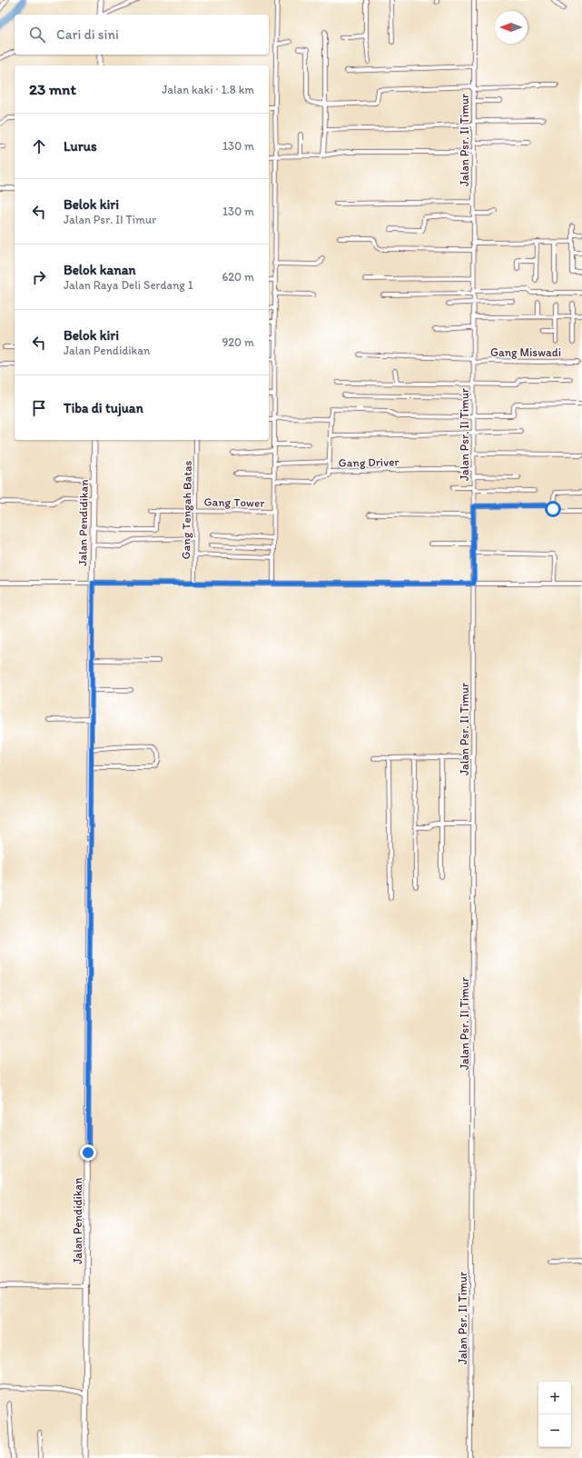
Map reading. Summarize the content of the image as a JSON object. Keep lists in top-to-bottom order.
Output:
{
  "streets": {
    "main road": ["Jalan Pendidikan"],
    "street": [
      "Jalan Psr. II Timur",
      "Gang Miswadi",
      "Gang Driver",
      "Gang Tower",
      "Gang Tengah Batas"
    ]
  },
  "crossings": [
    ["Jalan Psr. II Timur", "Gang Miswadi"],
    ["Jalan Psr. II Timur", "Gang Driver"],
    ["Gang Tower", "Gang Tengah Batas"]
  ],
  "north": "left",
  "page": {
    "search": "Cari di sini",
    "heading": ["23 mnt", "Jalan kaki · 1.8 km"],
    "list": [
      ["Lurus", "130 m"],
      ["Belok kiri", "Jalan Psr. II Timur", "130 m"],
      ["Belok kanan", "Jalan Raya Deli Serdang 1", "620 m"],
      ["Belok kiri", "Jalan Pendidikan", "920 m"],
      "Tiba di tujuan"
    ],
    "map_buttons": ["+", "−"]
  }
}
